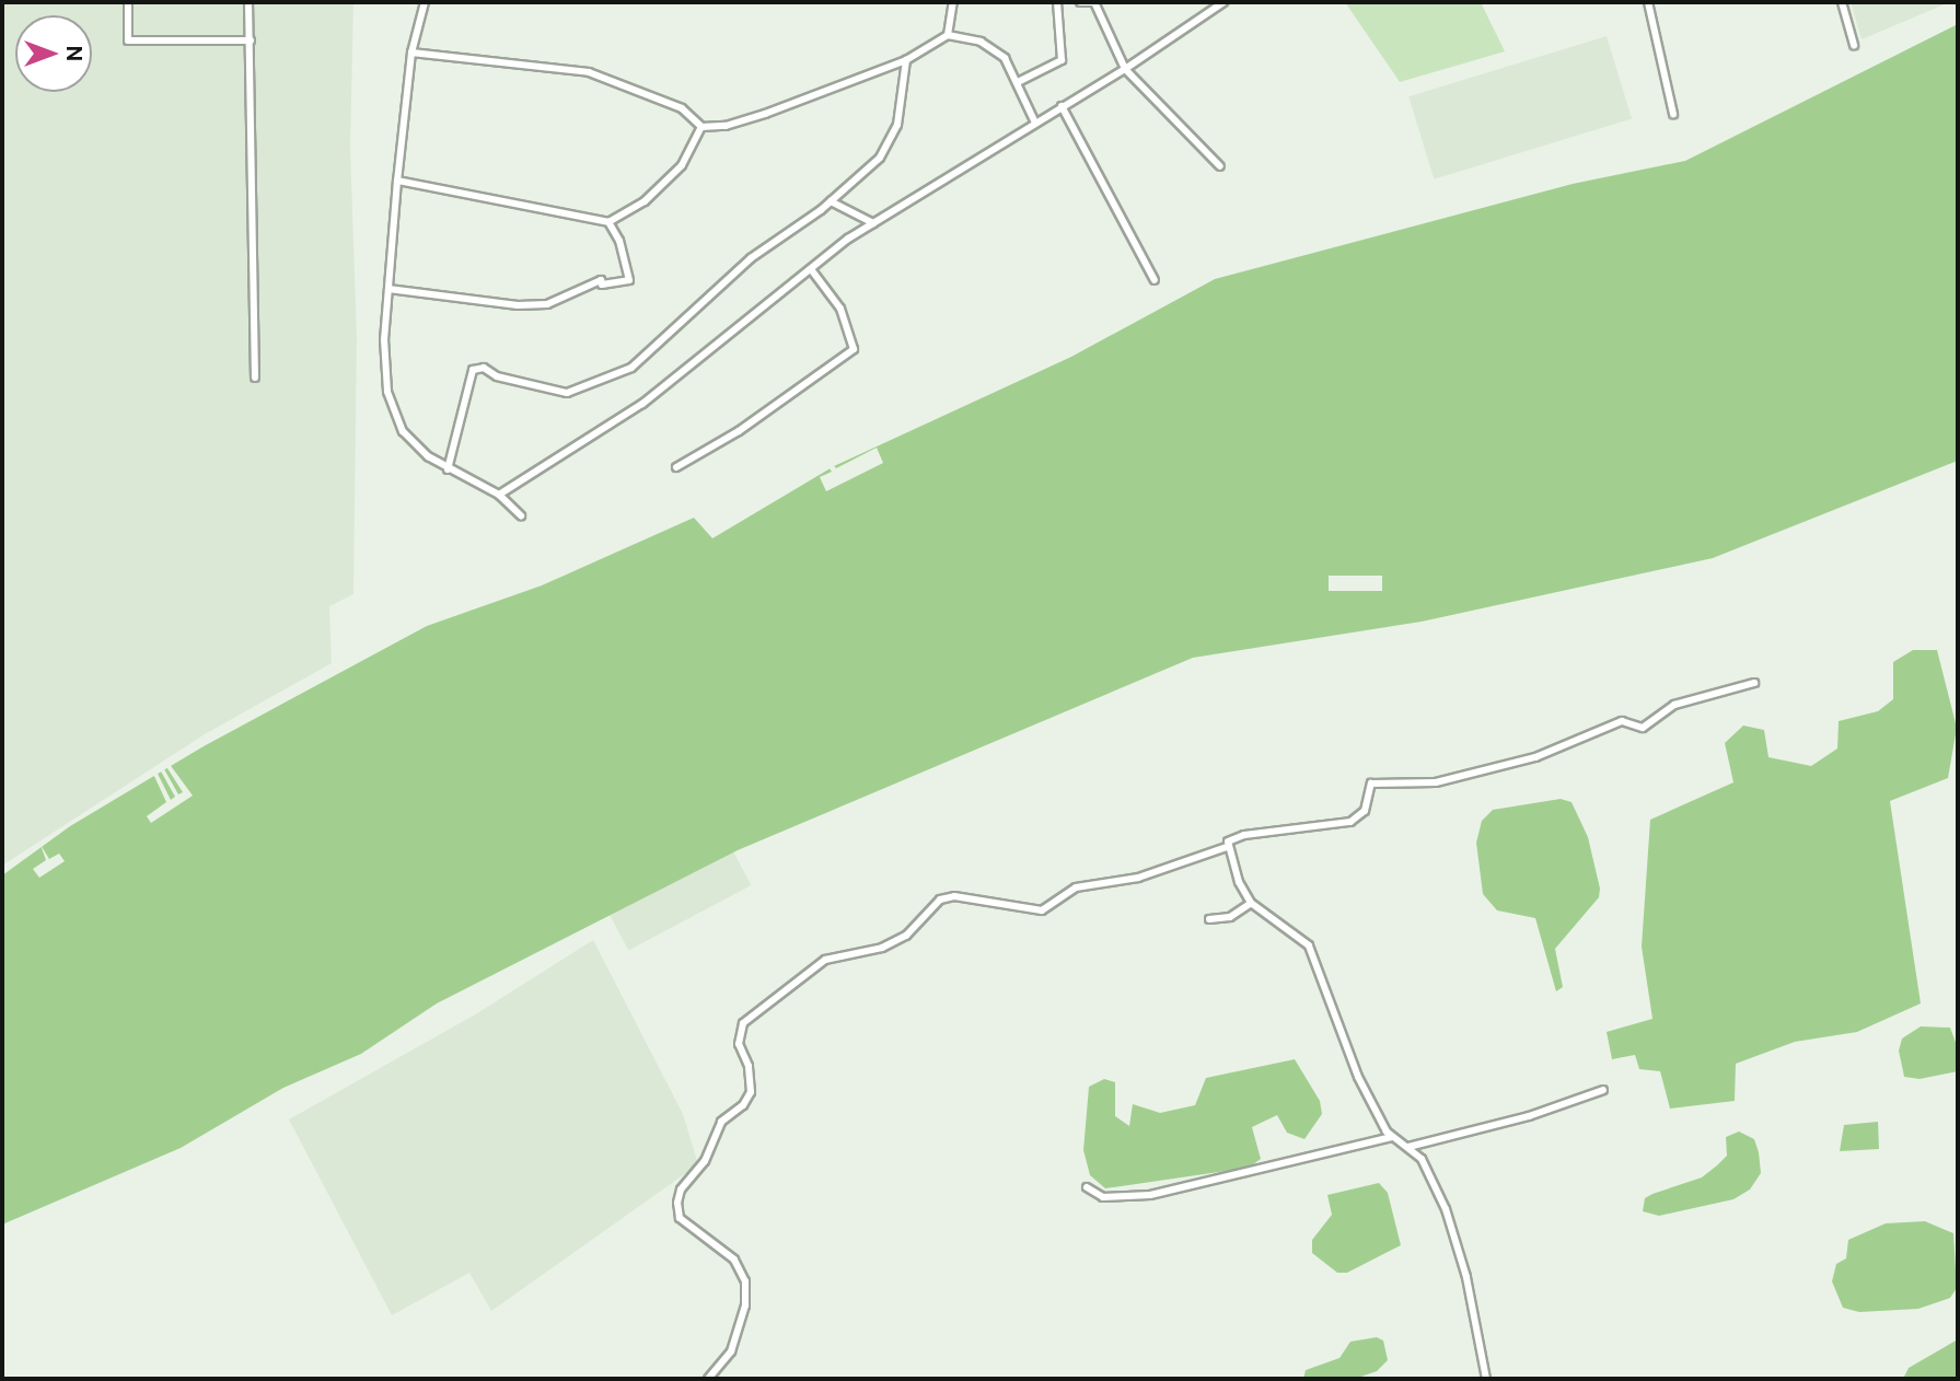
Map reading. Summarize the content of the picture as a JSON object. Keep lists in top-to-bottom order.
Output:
{
  "north": "right"
}
